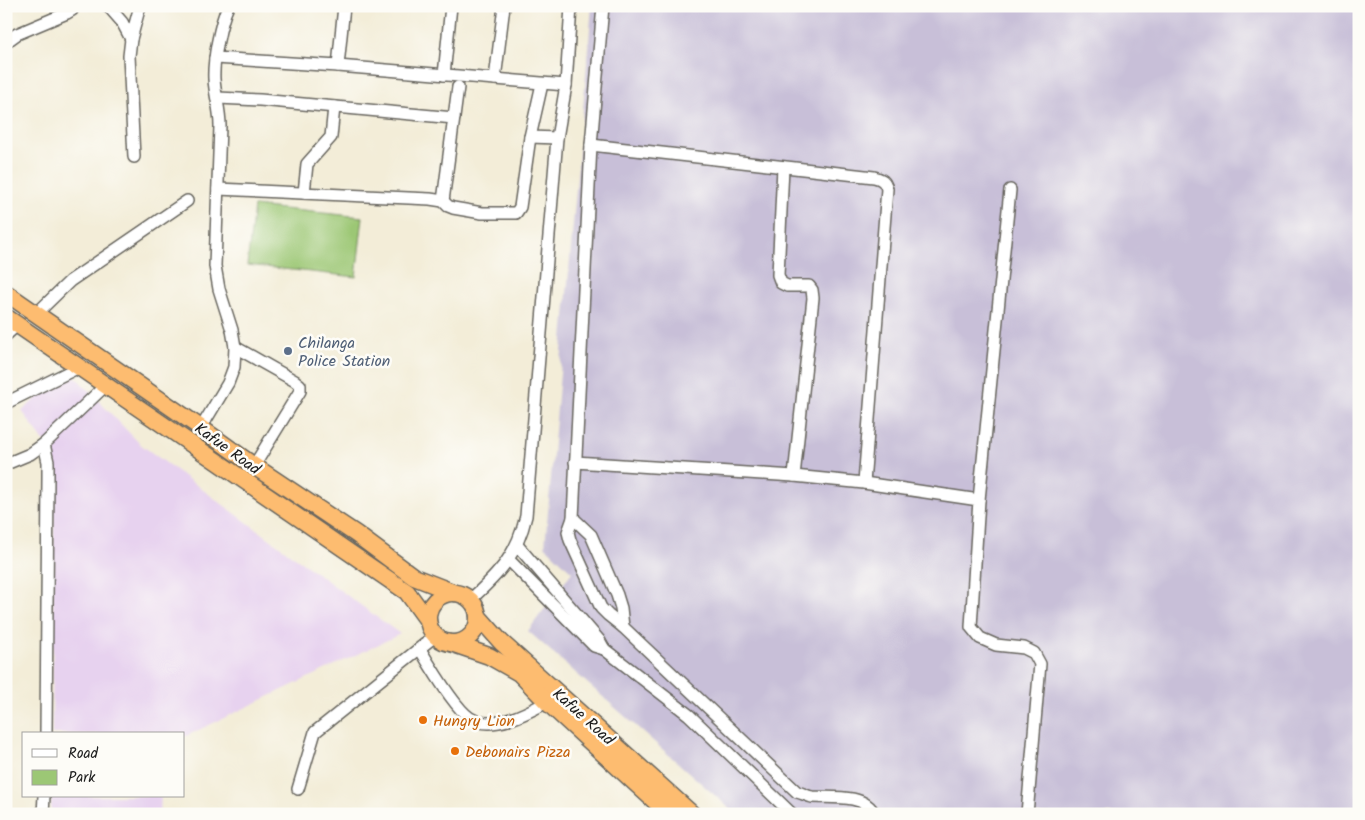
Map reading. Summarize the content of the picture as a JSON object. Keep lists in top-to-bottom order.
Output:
{
  "streets": {
    "highway": ["Kafue Road"]
  },
  "places": ["Chilanga Police Station", "Hungry Lion", "Debonairs Pizza"],
  "legend": ["Road", "Park"]
}
